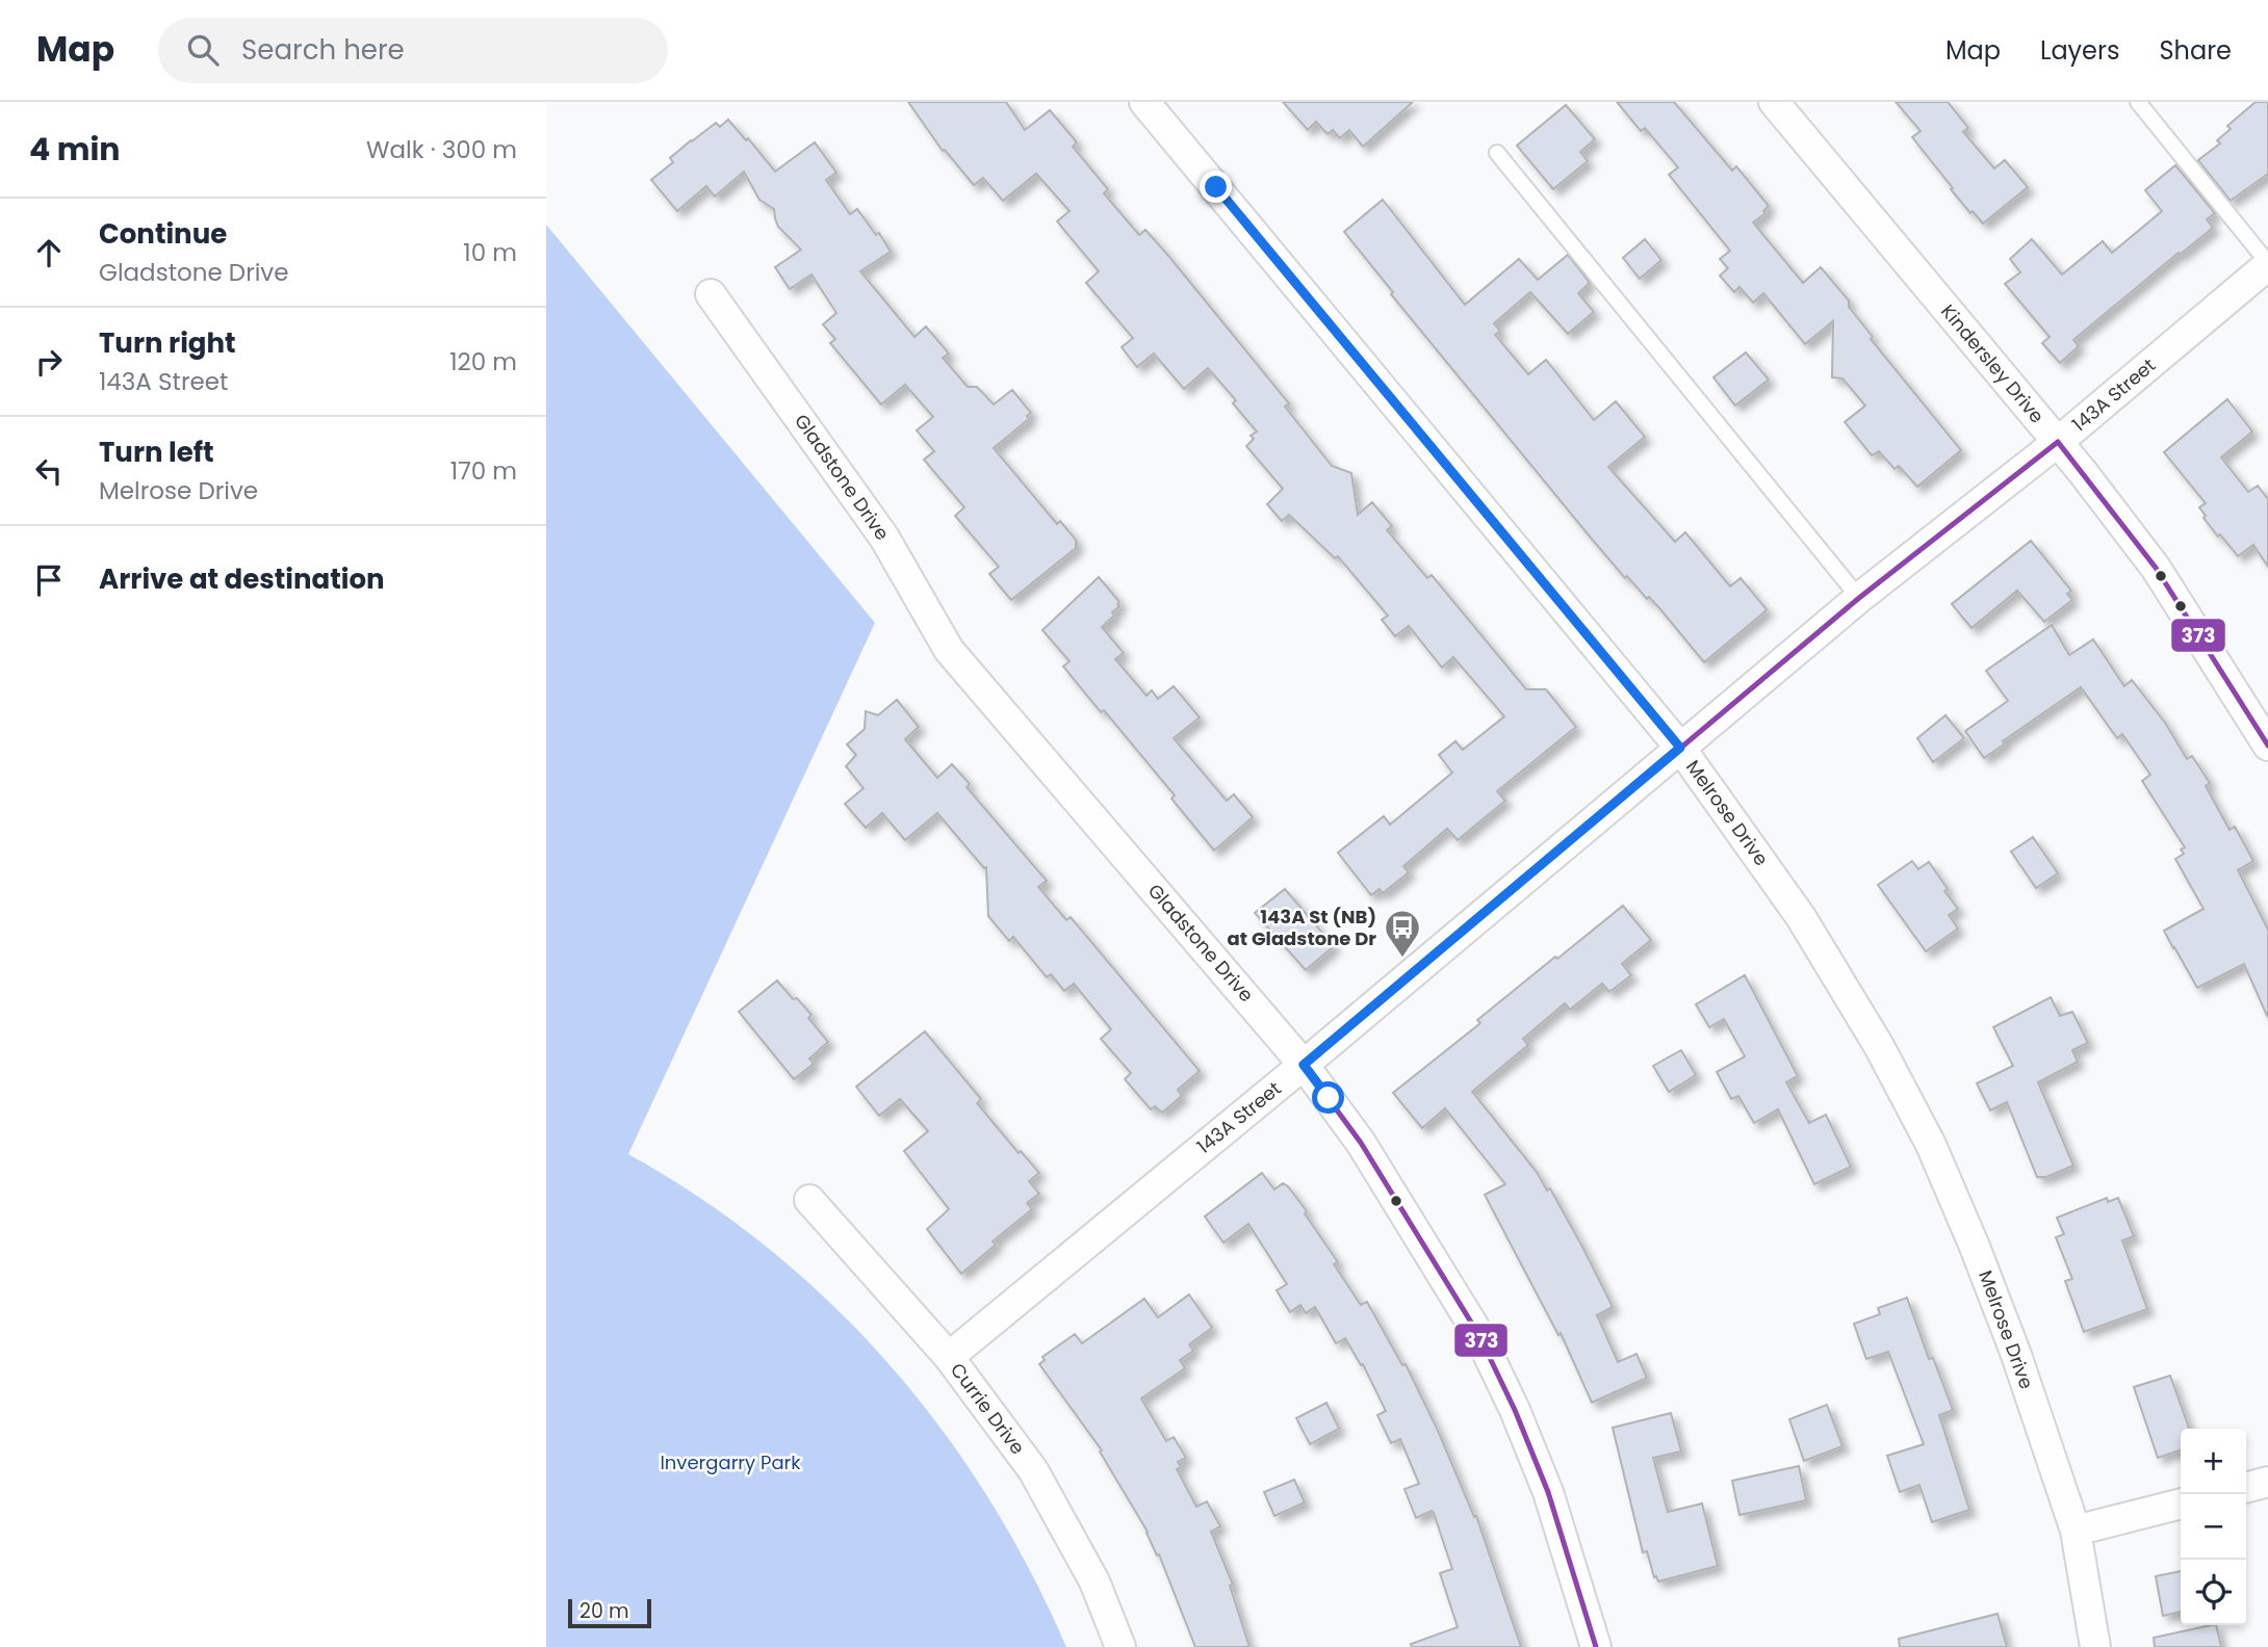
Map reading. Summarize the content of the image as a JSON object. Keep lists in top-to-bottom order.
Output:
{
  "streets": {
    "street": [
      "Kindersley Drive",
      "143A Street",
      "Gladstone Drive",
      "Melrose Drive",
      "Currie Drive"
    ]
  },
  "crossings": [
    ["Kindersley Drive", "143A Street"],
    ["143A Street", "Gladstone Drive"],
    ["143A Street", "Melrose Drive"],
    ["143A Street", "Currie Drive"]
  ],
  "parks": ["Invergarry Park"],
  "places": {
    "bus stop": ["143A St (NB) at Gladstone Dr"]
  },
  "lines": ["transit line 373"],
  "scale_bar": "20 m",
  "page": {
    "header": "Map",
    "search": "Search here",
    "nav": ["Map", "Layers", "Share"],
    "heading": ["4 min", "Walk · 300 m"],
    "list": [
      ["Continue", "Gladstone Drive", "10 m"],
      ["Turn right", "143A Street", "120 m"],
      ["Turn left", "Melrose Drive", "170 m"],
      "Arrive at destination"
    ],
    "map_buttons": ["+", "−"],
    "scale": "20 m"
  }
}
